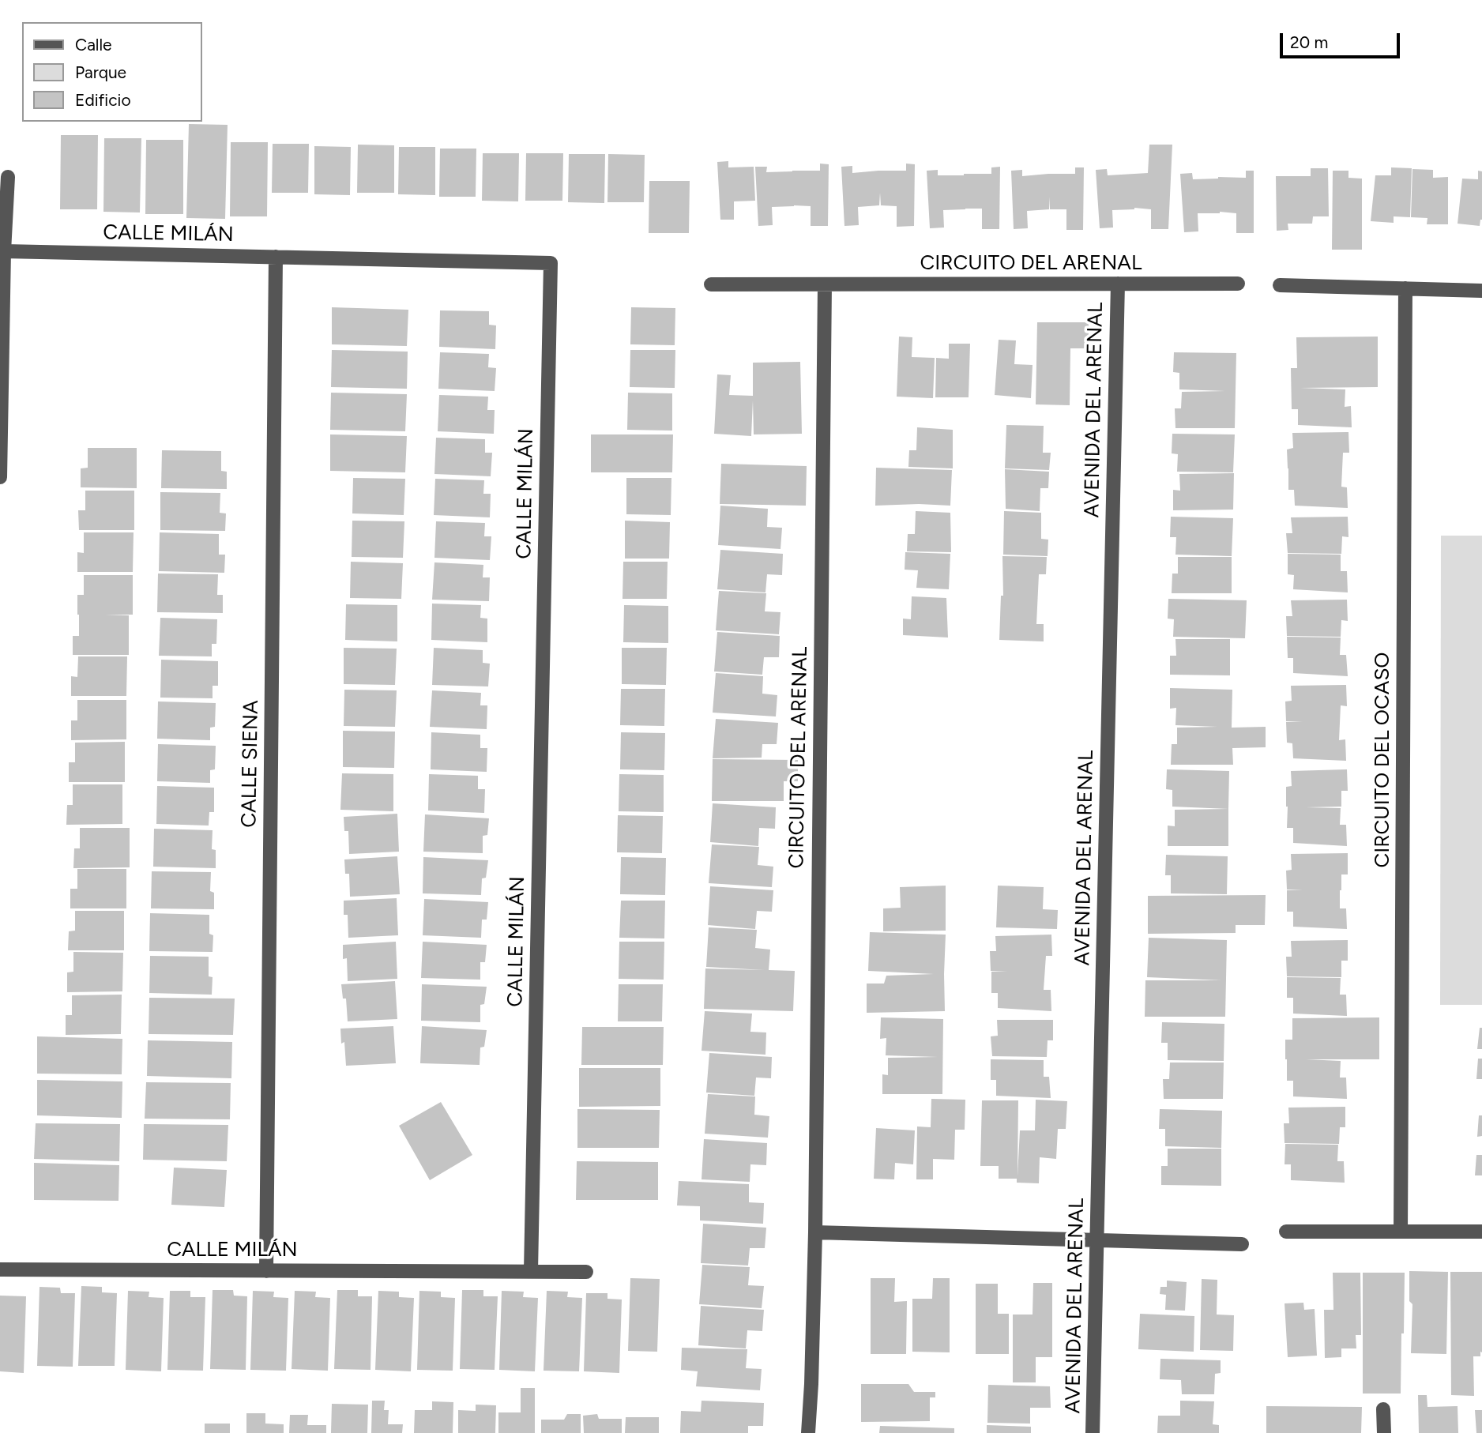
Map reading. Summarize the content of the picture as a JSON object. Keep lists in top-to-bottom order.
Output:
{
  "streets": {
    "street": [
      "CALLE MILÁN",
      "CIRCUITO DEL ARENAL",
      "AVENIDA DEL ARENAL",
      "CIRCUITO DEL OCASO",
      "CALLE SIENA"
    ]
  },
  "crossings": [
    ["CALLE MILÁN", "CALLE SIENA"],
    ["CIRCUITO DEL ARENAL", "AVENIDA DEL ARENAL"]
  ],
  "legend": ["Calle", "Parque", "Edificio"],
  "scale_bar": "20 m"
}
